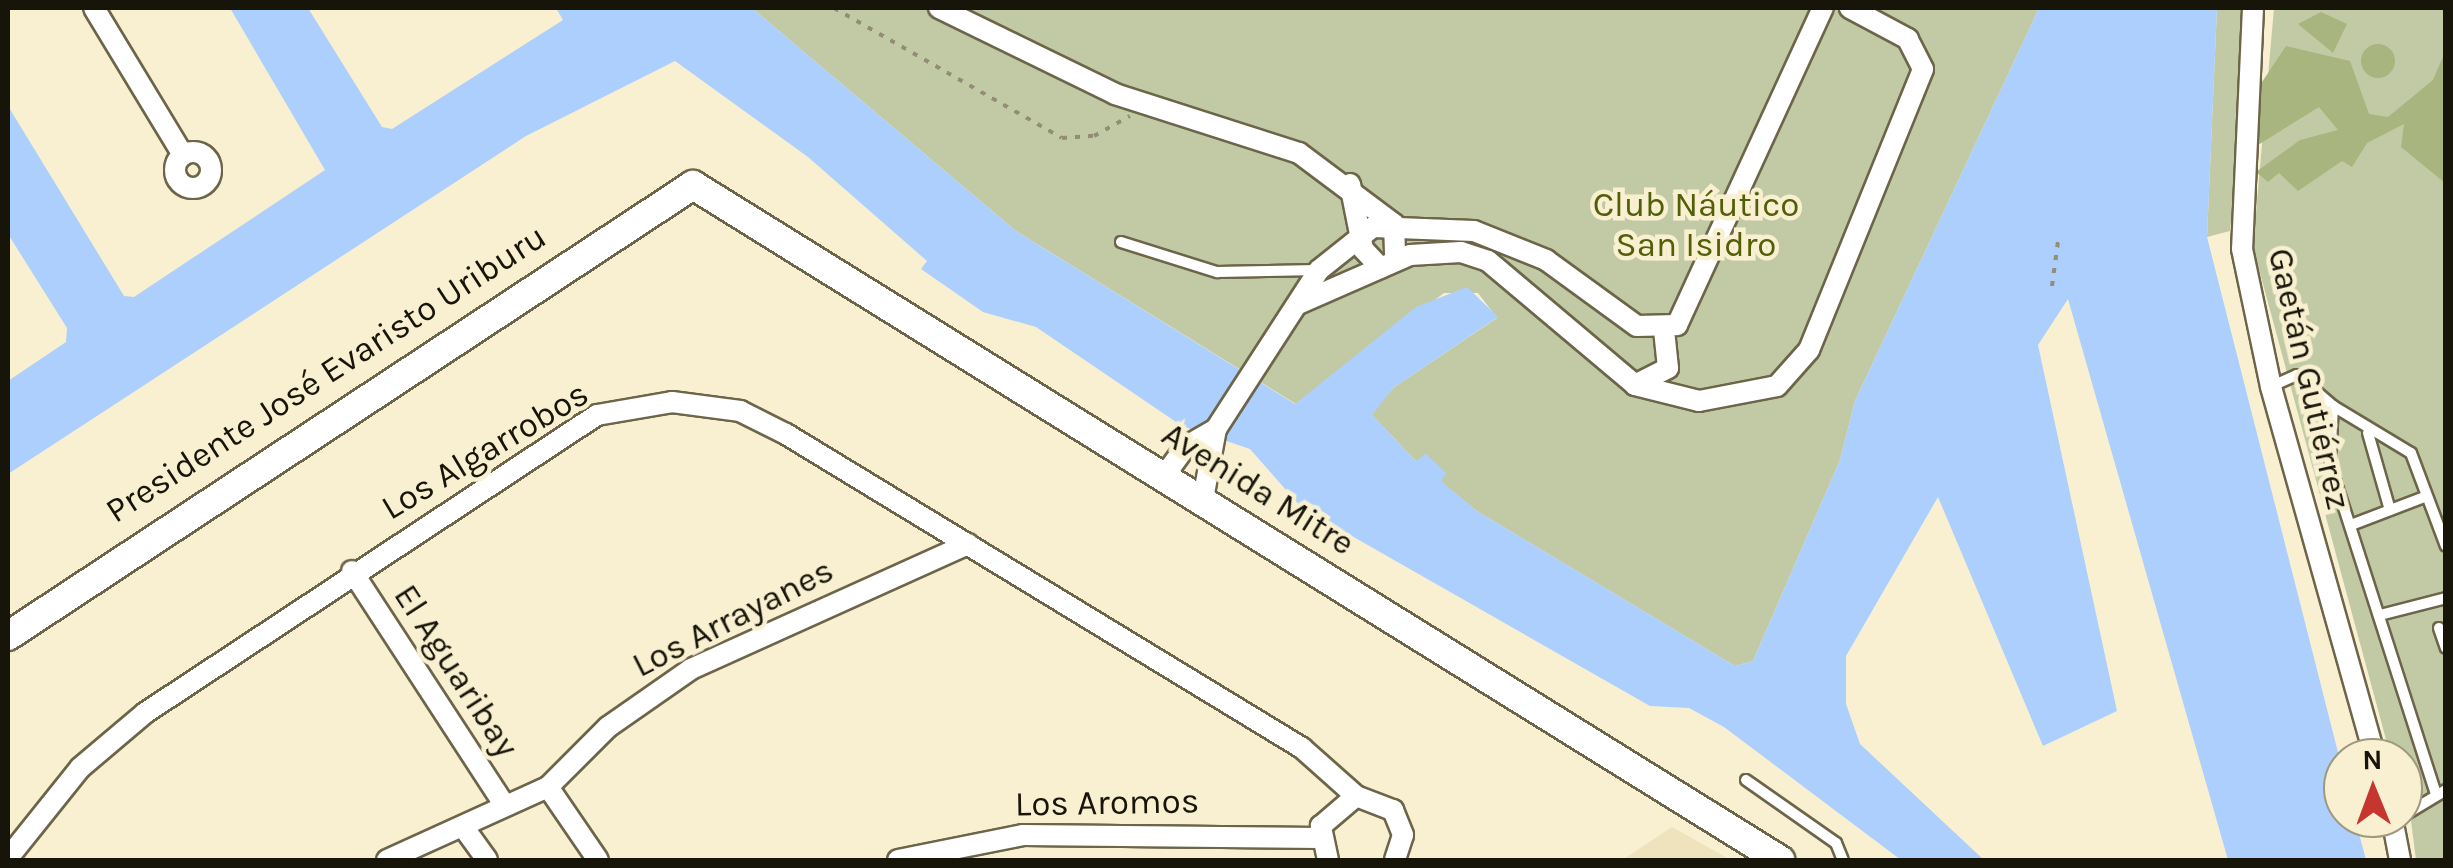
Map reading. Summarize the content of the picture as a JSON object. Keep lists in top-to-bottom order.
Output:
{
  "streets": {
    "street": [
      "Presidente José Evaristo Uriburu",
      "Gaetán Gutiérrez",
      "Los Algarrobos",
      "Avenida Mitre",
      "Los Arrayanes",
      "El Aguaribay",
      "Los Aromos"
    ]
  },
  "crossings": [
    ["Presidente José Evaristo Uriburu", "Avenida Mitre"],
    ["Los Algarrobos", "Los Arrayanes"],
    ["Los Algarrobos", "El Aguaribay"],
    ["Los Arrayanes", "El Aguaribay"]
  ],
  "parks": ["Club Náutico San Isidro"],
  "north": "top"
}
